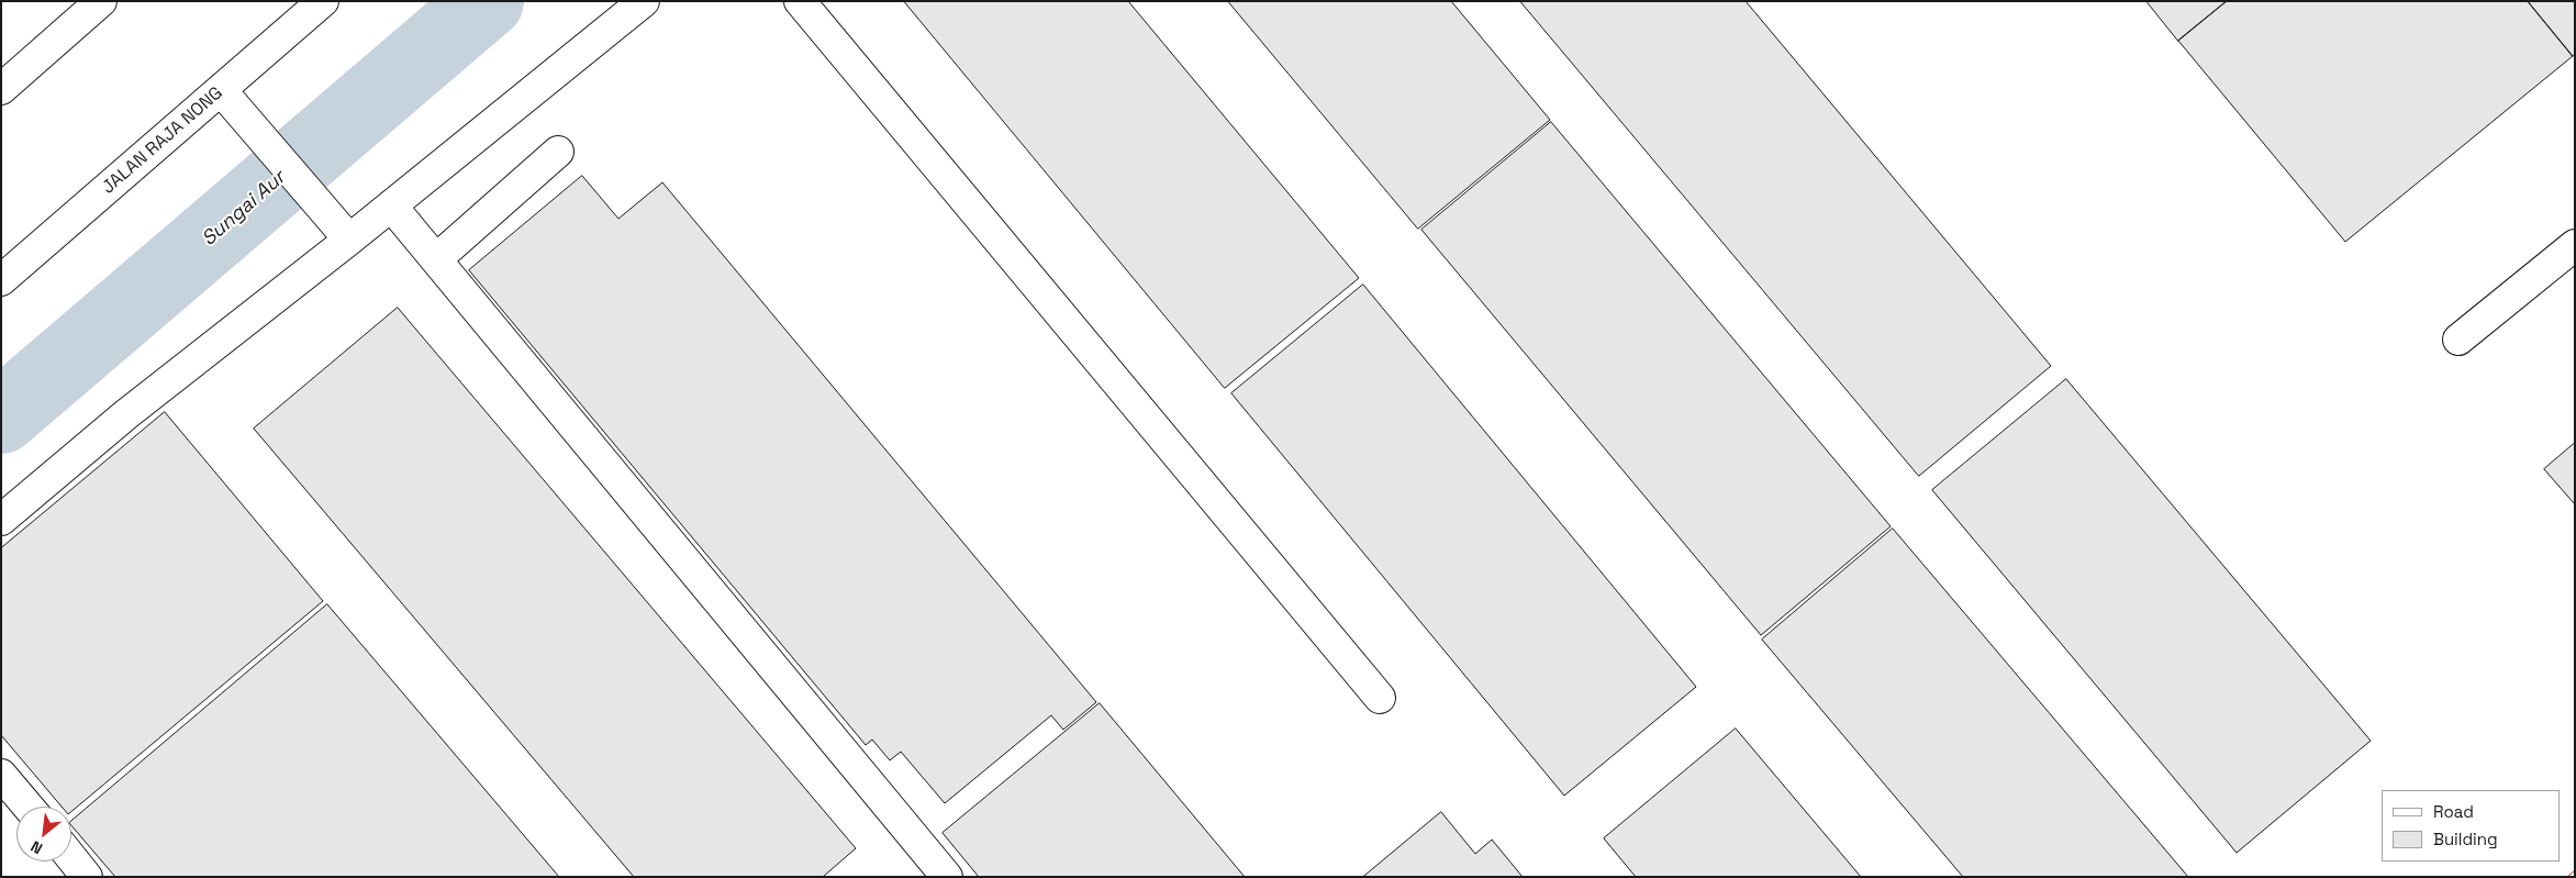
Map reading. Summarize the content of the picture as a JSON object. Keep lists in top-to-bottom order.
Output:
{
  "streets": {
    "main road": ["JALAN RAJA NONG"]
  },
  "water": ["Sungai Aur"],
  "legend": ["Road", "Building"],
  "north": "bottom left"
}
